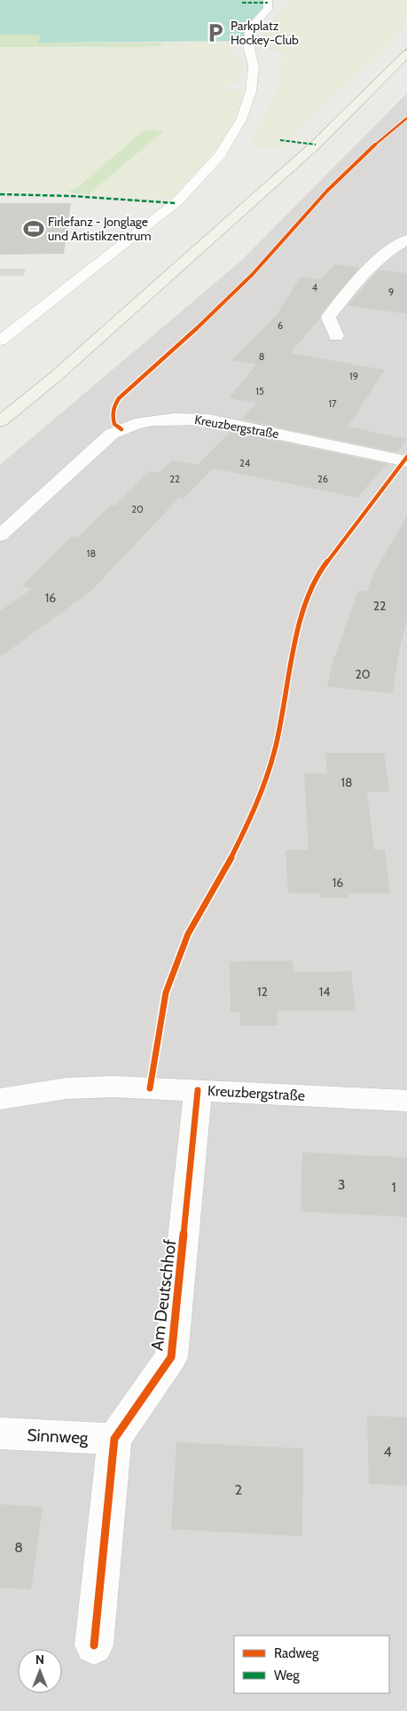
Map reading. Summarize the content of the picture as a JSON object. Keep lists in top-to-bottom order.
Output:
{
  "streets": {
    "street": ["Kreuzbergstraße", "Am Deutschhof", "Sinnweg"]
  },
  "crossings": [
    ["Kreuzbergstraße", "Am Deutschhof"],
    ["Am Deutschhof", "Sinnweg"]
  ],
  "places": {
    "parking": ["Parkplatz Hockey-Club"],
    "sports": ["Firlefanz - Jonglage und Artistikzentrum"]
  },
  "house_numbers": [
    "4",
    "9",
    "6",
    "8",
    "19",
    "15",
    "17",
    "24",
    "22",
    "26",
    "20",
    "18",
    "16",
    "22",
    "20",
    "18",
    "16",
    "12",
    "14",
    "3",
    "1",
    "4",
    "2",
    "8"
  ],
  "legend": ["Radweg", "Weg"],
  "north": "top"
}
